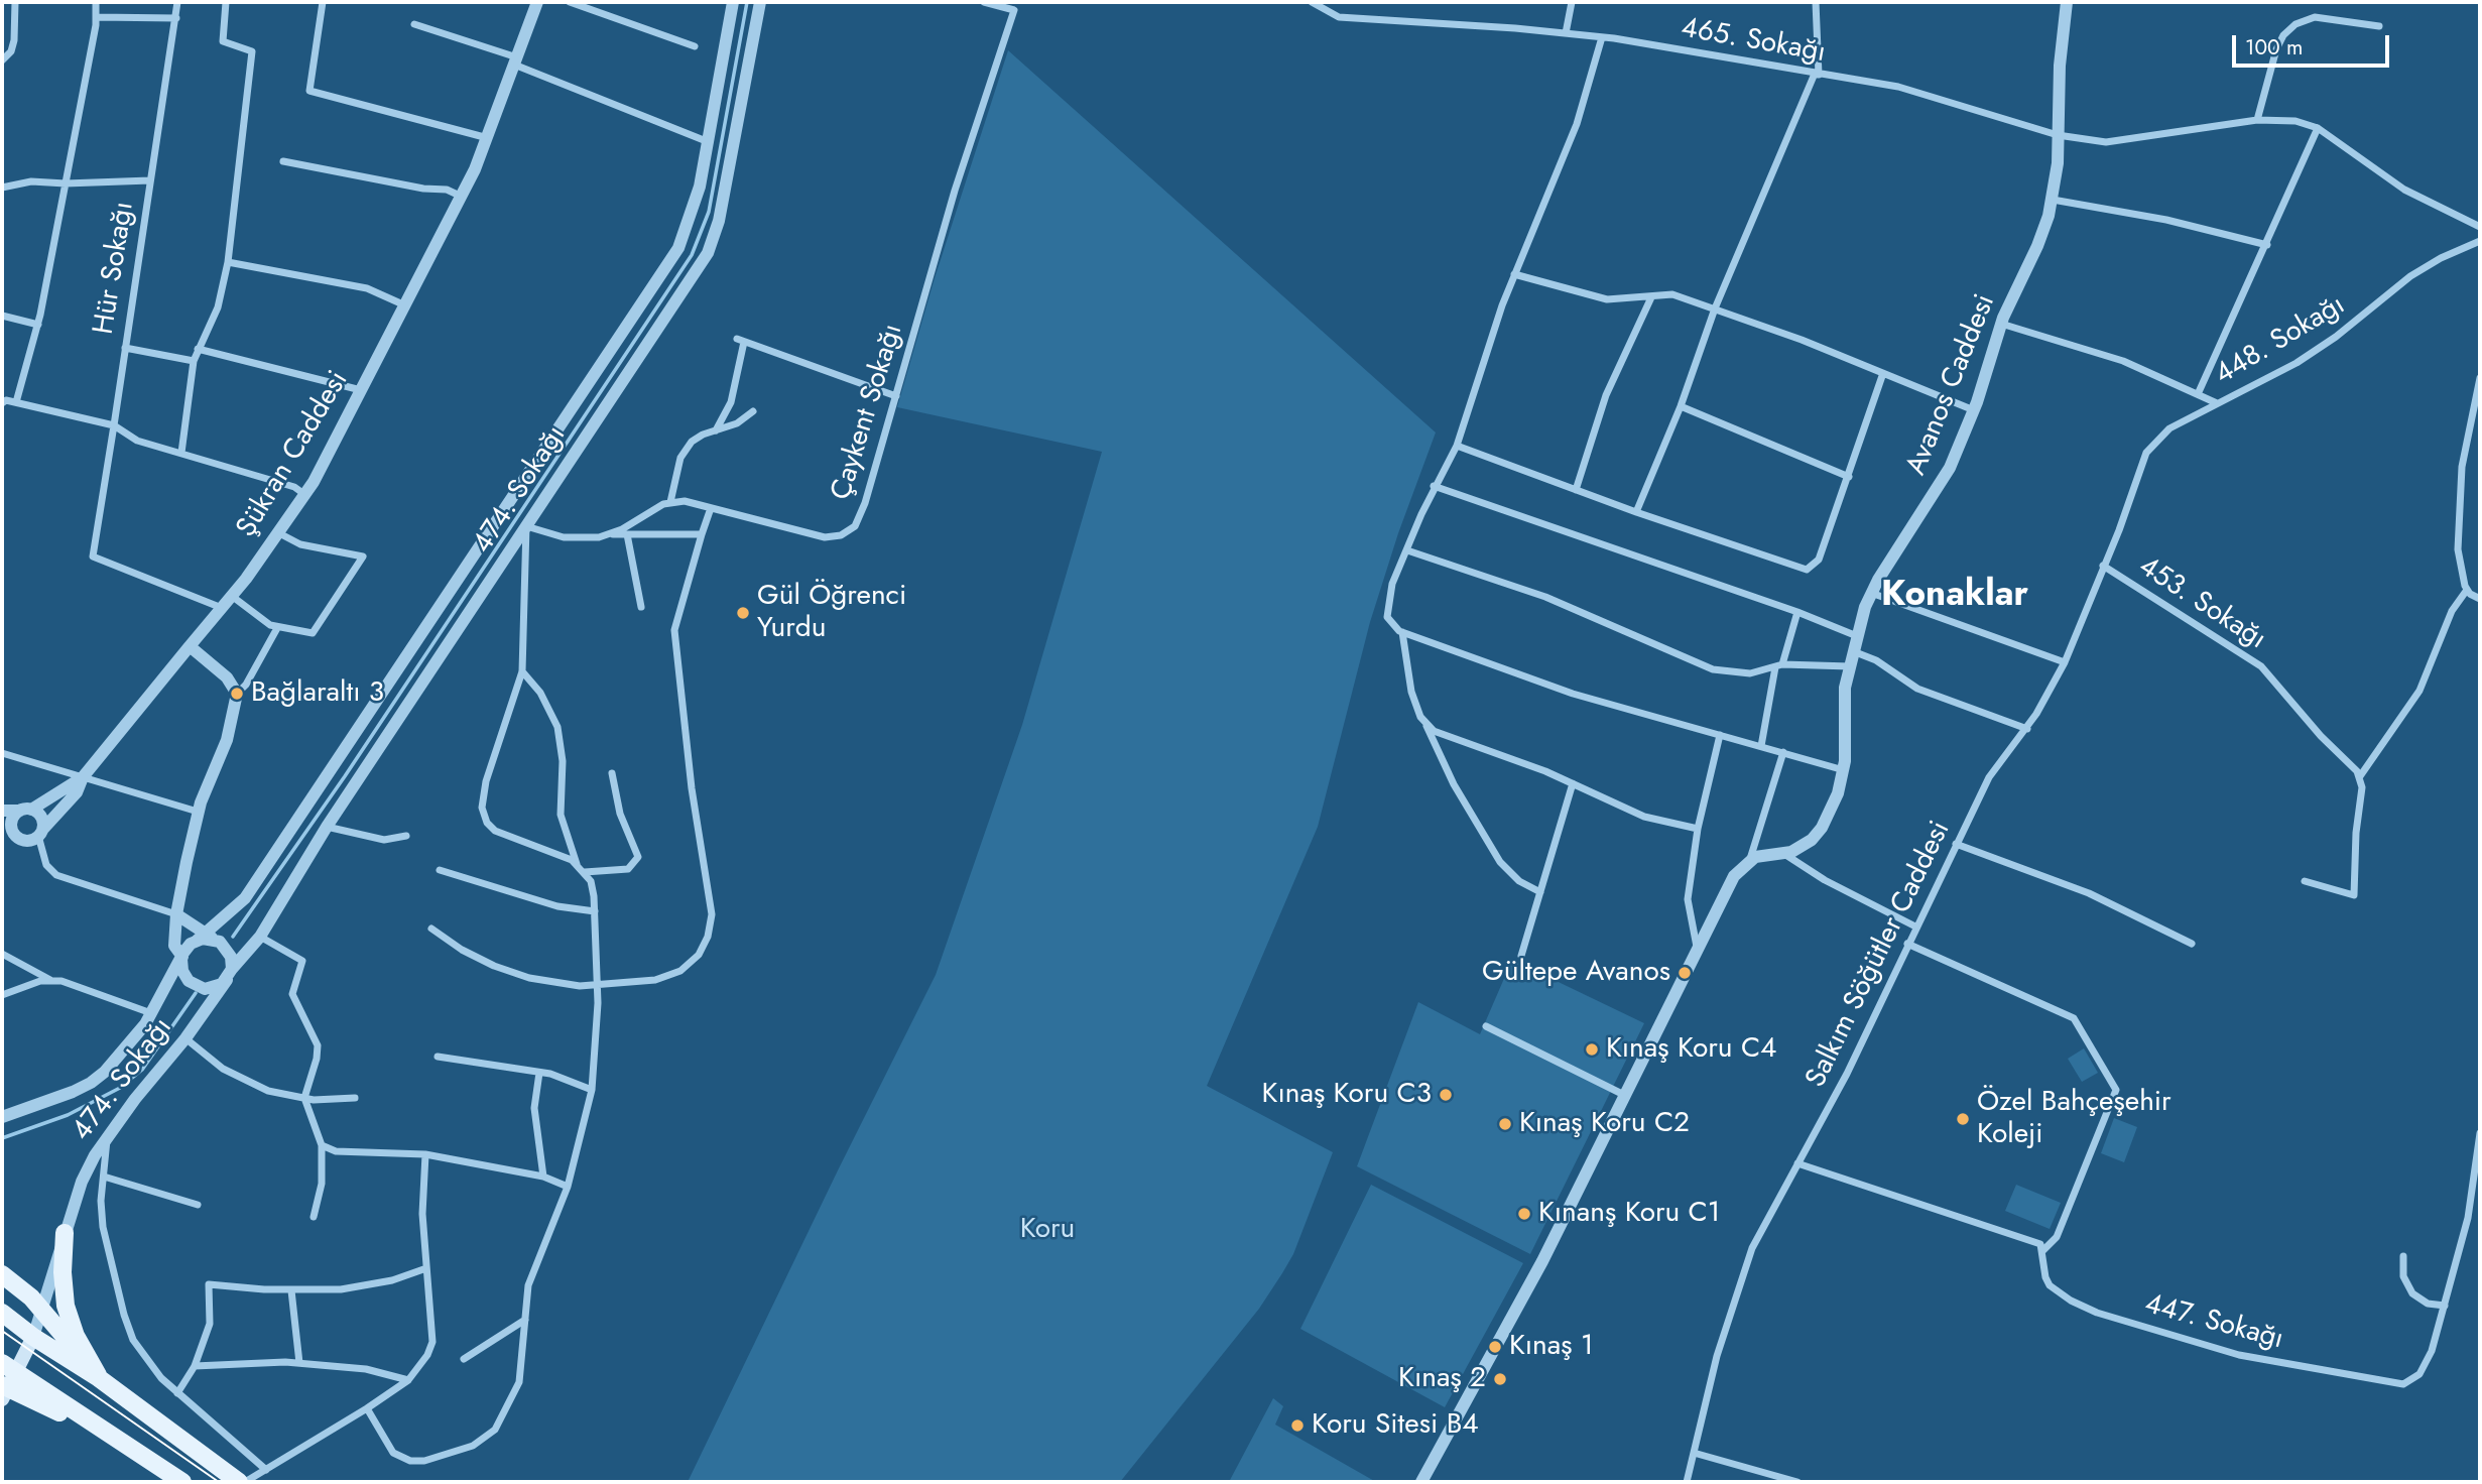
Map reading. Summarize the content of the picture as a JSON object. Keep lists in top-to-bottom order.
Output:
{
  "streets": {
    "street": [
      "465. Sokağı",
      "Hür Sokağı",
      "448. Sokağı",
      "Avanos Caddesi",
      "Çaykent Sokağı",
      "Şükran Caddesi",
      "474. Sokağı",
      "453. Sokağı",
      "Salkım Söğütler Caddesi",
      "447. Sokağı"
    ]
  },
  "crossings": [
    ["465. Sokağı", "Avanos Caddesi"],
    ["Hür Sokağı", "Şükran Caddesi"],
    ["448. Sokağı", "Salkım Söğütler Caddesi"],
    ["453. Sokağı", "Salkım Söğütler Caddesi"]
  ],
  "districts": ["Konaklar"],
  "parks": ["Koru"],
  "places": [
    "Gül Öğrenci Yurdu",
    "Bağlaraltı 3",
    "Gültepe Avanos",
    "Kınaş Koru C4",
    "Kınaş Koru C3",
    "Özel Bahçeşehir Koleji",
    "Kınaş Koru C2",
    "Kınanş Koru C1",
    "Kınaş 1",
    "Kınaş 2",
    "Koru Sitesi B4"
  ],
  "scale_bar": "100 m"
}
